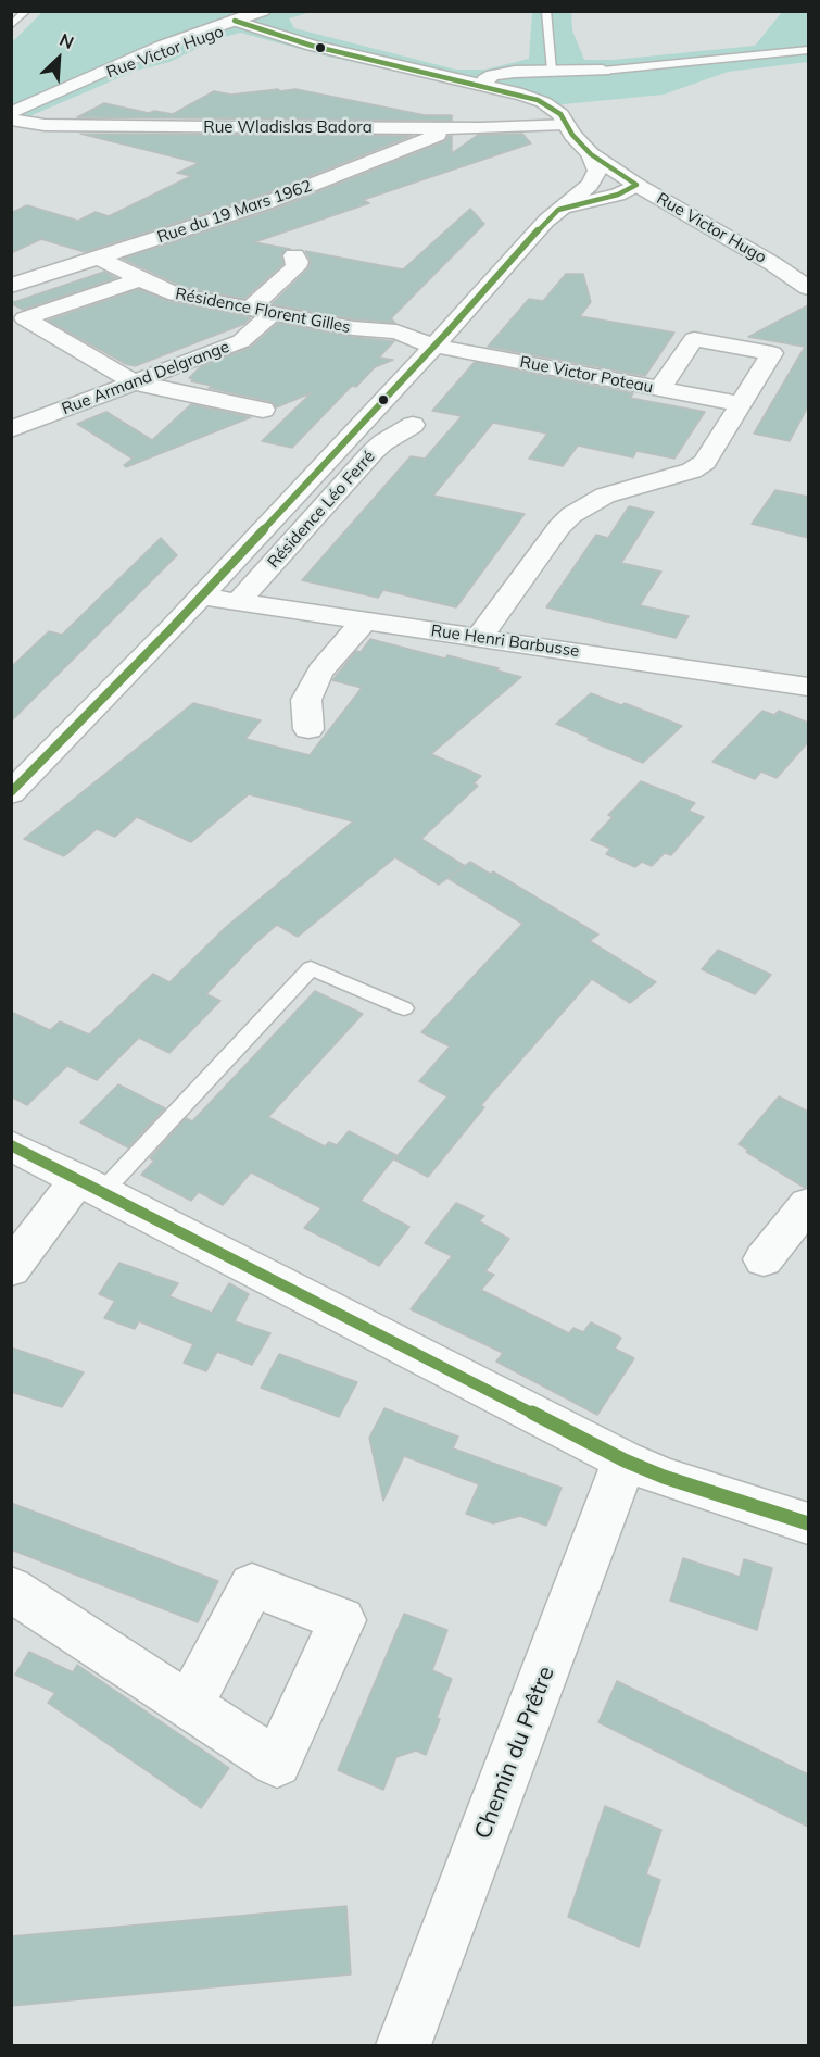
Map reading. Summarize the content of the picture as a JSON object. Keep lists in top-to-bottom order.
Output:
{
  "streets": {
    "street": [
      "Rue Victor Hugo",
      "Rue Wladislas Badora",
      "Rue du 19 Mars 1962",
      "Résidence Florent Gilles",
      "Rue Victor Poteau",
      "Rue Armand Delgrange",
      "Résidence Léo Ferré",
      "Rue Henri Barbusse",
      "Chemin du Prêtre"
    ]
  },
  "crossings": [
    ["Rue Victor Hugo", "Rue Wladislas Badora"],
    ["Rue Wladislas Badora", "Rue du 19 Mars 1962"],
    ["Rue du 19 Mars 1962", "Résidence Florent Gilles"],
    ["Résidence Florent Gilles", "Rue Victor Poteau"],
    ["Résidence Florent Gilles", "Rue Armand Delgrange"],
    ["Résidence Léo Ferré", "Rue Henri Barbusse"]
  ],
  "north": "top right"
}
